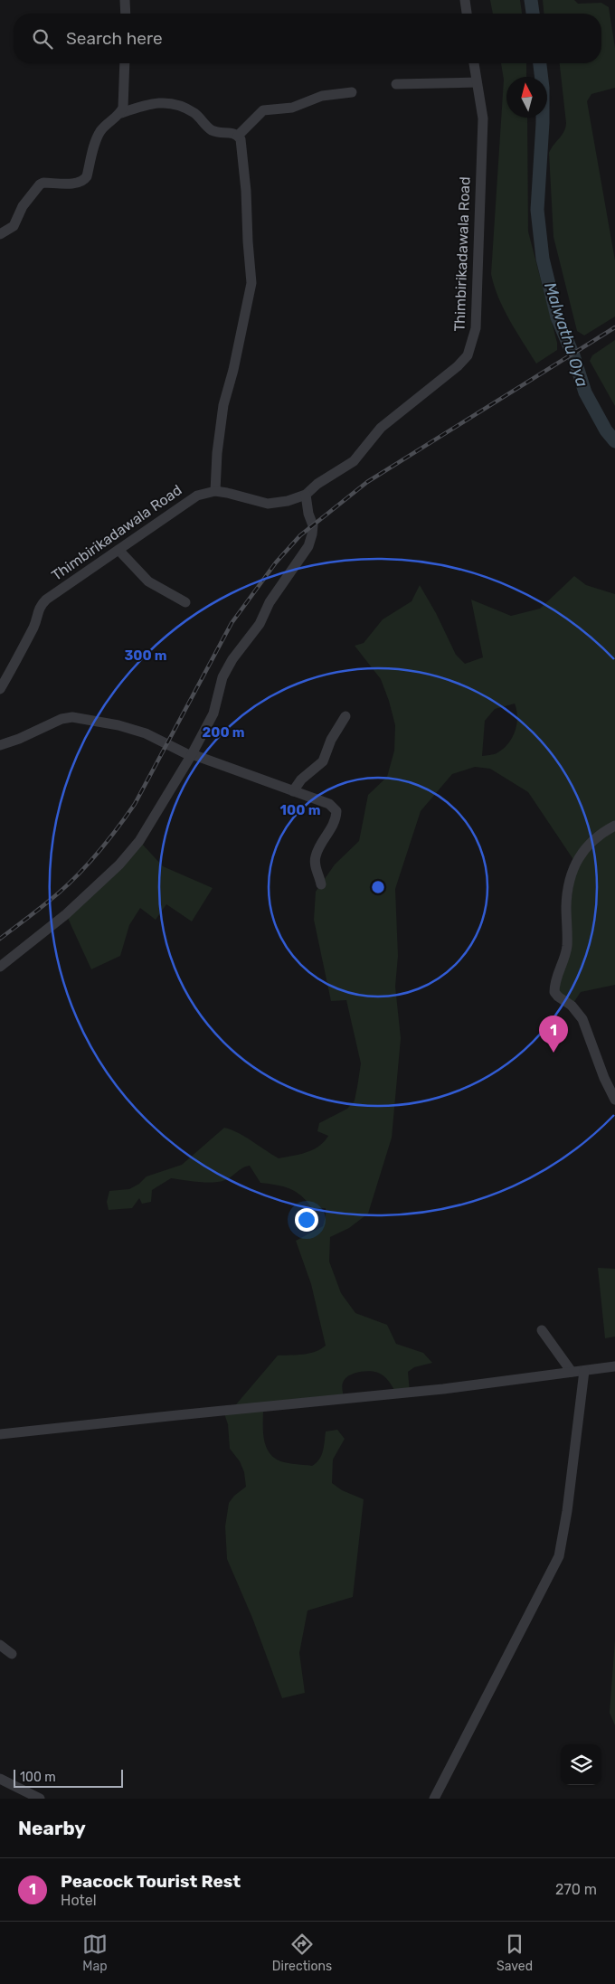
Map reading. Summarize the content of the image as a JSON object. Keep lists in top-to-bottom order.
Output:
{
  "streets": {
    "street": ["Thimbirikadawala Road"]
  },
  "water": ["Malwathu Oya"],
  "scale_bar": "100 m",
  "north": "top",
  "page": {
    "search": "Search here",
    "pins": "1",
    "scale": "100 m",
    "heading": "Nearby",
    "list": [
      {
        "mark": "1",
        "name": "Peacock Tourist Rest",
        "note": "Hotel",
        "value": "270 m"
      }
    ],
    "nav": ["Map", "Directions", "Saved"]
  },
  "rings": ["300 m", "200 m", "100 m"]
}
